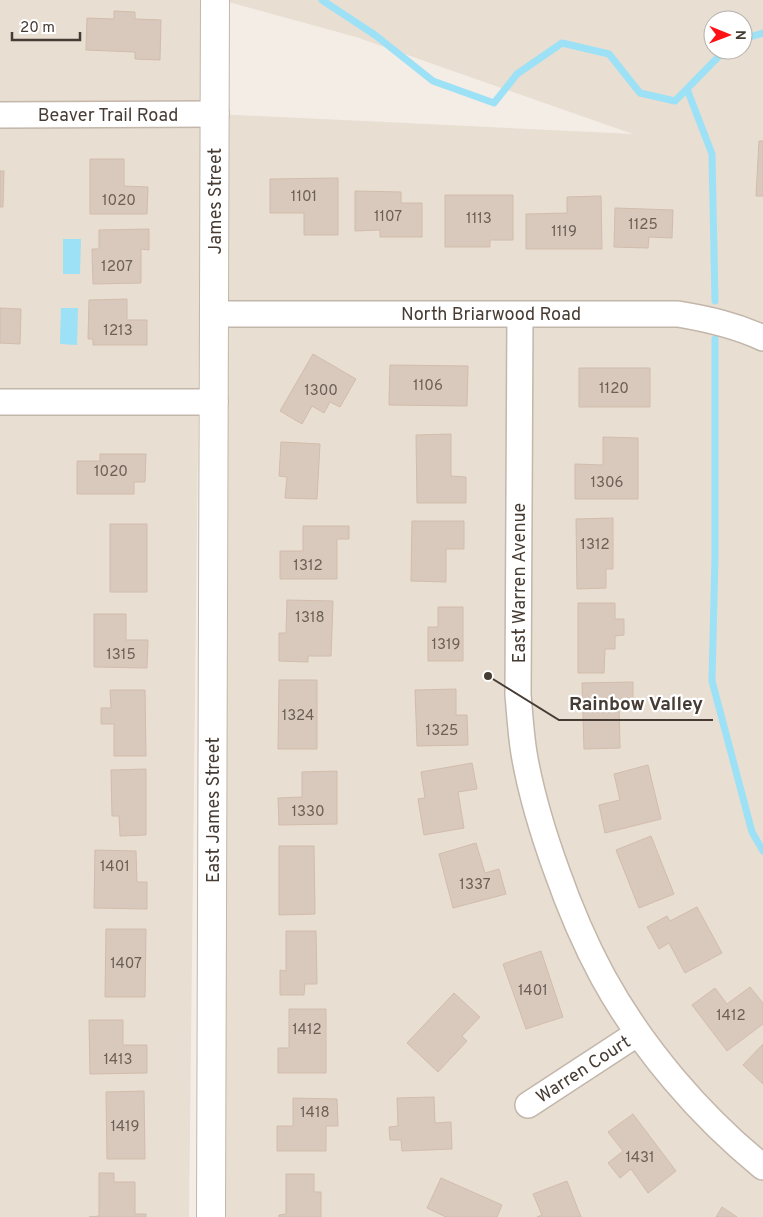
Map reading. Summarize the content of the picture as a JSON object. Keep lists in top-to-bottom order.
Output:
{
  "streets": {
    "street": [
      "Beaver Trail Road",
      "James Street",
      "North Briarwood Road",
      "East Warren Avenue",
      "East James Street",
      "Warren Court"
    ]
  },
  "crossings": [
    ["Beaver Trail Road", "James Street"],
    ["James Street", "North Briarwood Road"],
    ["James Street", "East James Street"],
    ["North Briarwood Road", "East Warren Avenue"],
    ["East Warren Avenue", "Warren Court"]
  ],
  "places": ["Rainbow Valley"],
  "house_numbers": [
    "1101",
    "1020",
    "1107",
    "1113",
    "1125",
    "1119",
    "1207",
    "1213",
    "1106",
    "1120",
    "1300",
    "1020",
    "1306",
    "1312",
    "1312",
    "1318",
    "1319",
    "1315",
    "1324",
    "1325",
    "1330",
    "1401",
    "1337",
    "1407",
    "1401",
    "1412",
    "1412",
    "1413",
    "1418",
    "1419",
    "1431"
  ],
  "scale_bar": "20 m",
  "north": "right"
}
